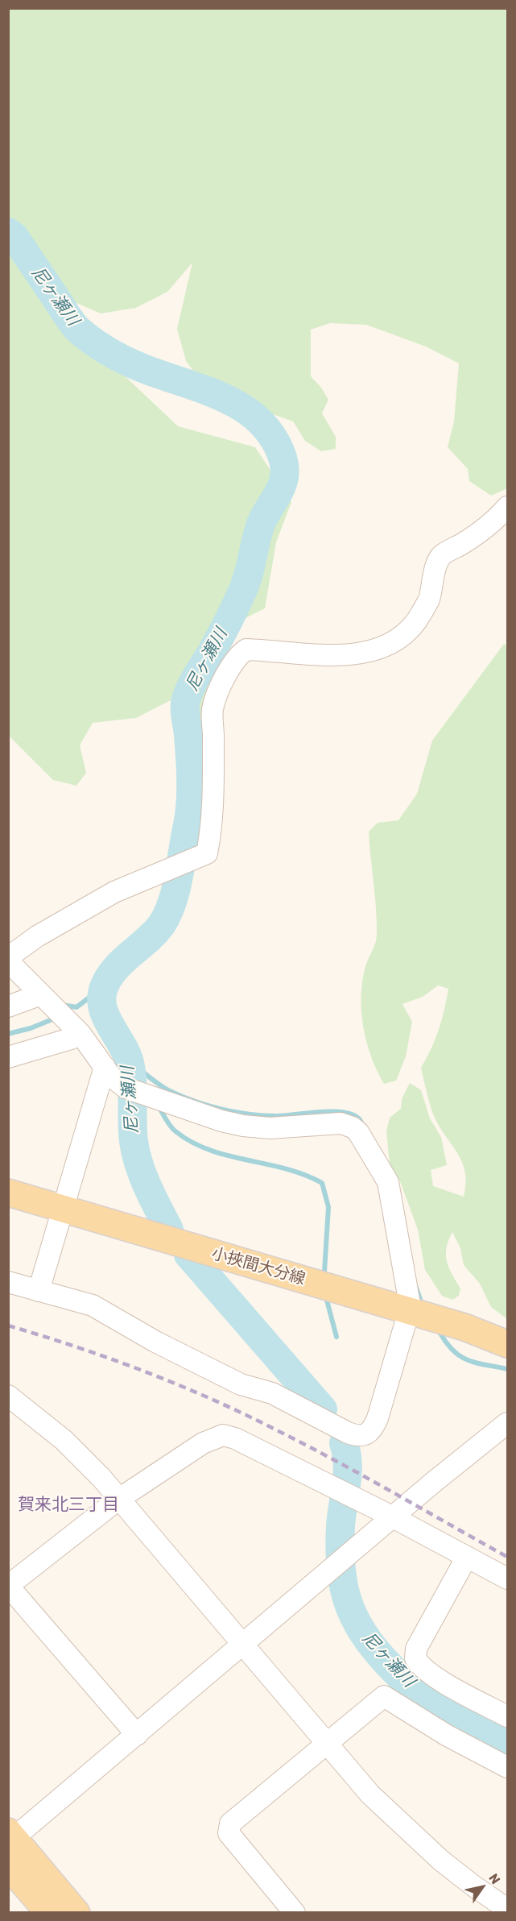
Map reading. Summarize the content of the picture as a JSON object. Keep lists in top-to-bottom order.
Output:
{
  "streets": {
    "main road": ["小挾間大分線"]
  },
  "districts": ["賀来北三丁目"],
  "water": ["尼ヶ瀬川"],
  "north": "top right"
}
